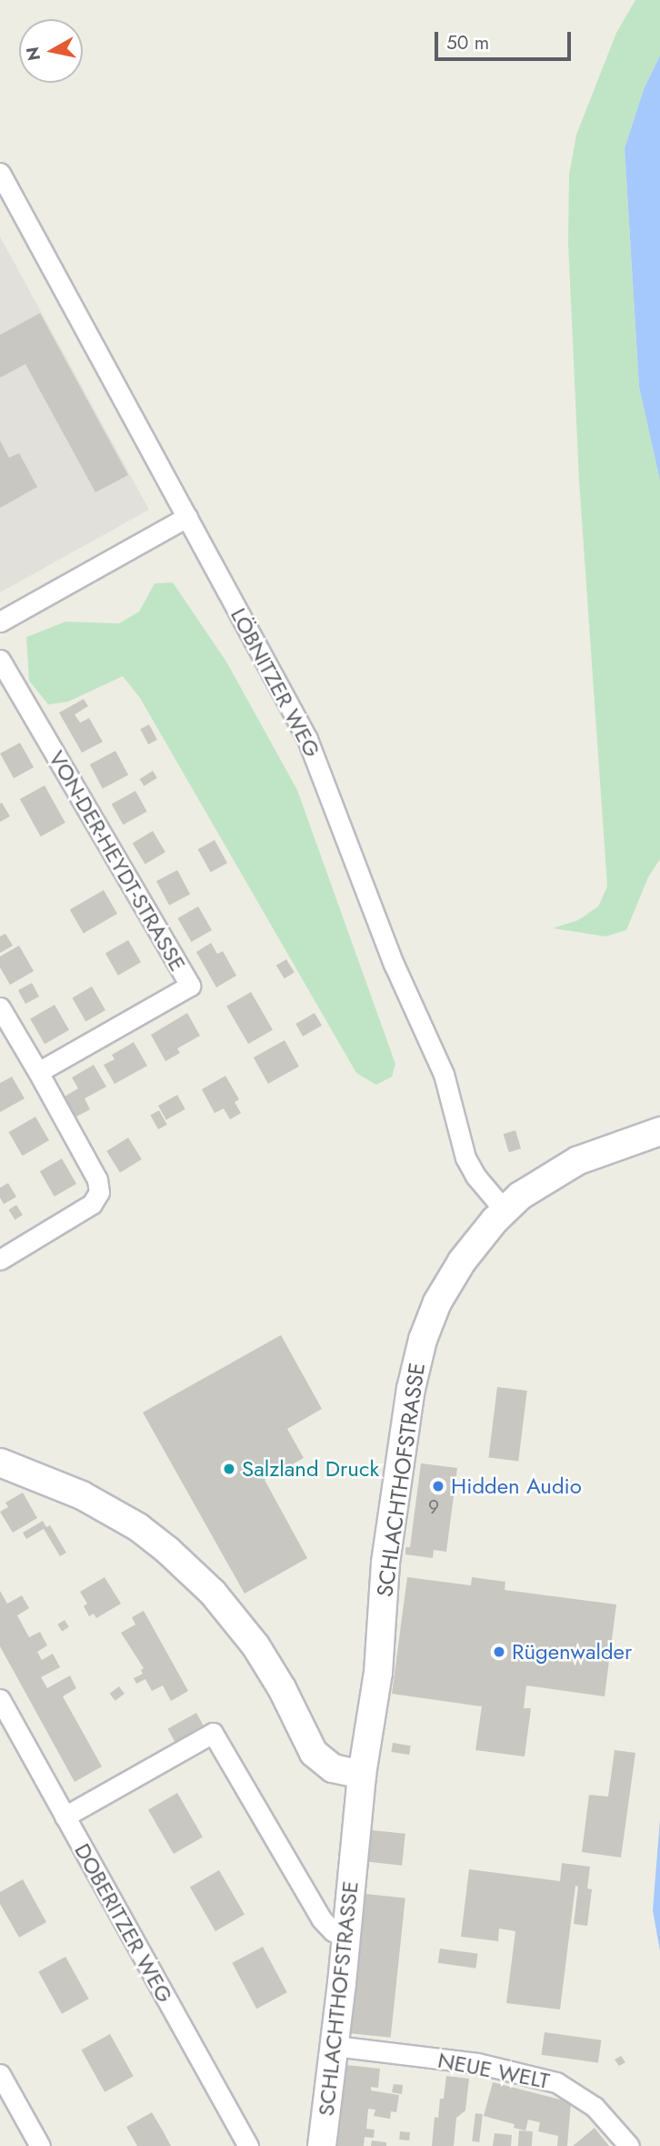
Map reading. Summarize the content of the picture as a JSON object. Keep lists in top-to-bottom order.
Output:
{
  "streets": {
    "street": [
      "LÖBNITZER WEG",
      "VON-DER-HEYDT-STRASSE",
      "SCHLACHTHOFSTRASSE",
      "DOBERITZER WEG",
      "NEUE WELT"
    ]
  },
  "crossings": [
    ["LÖBNITZER WEG", "SCHLACHTHOFSTRASSE"],
    ["SCHLACHTHOFSTRASSE", "NEUE WELT"]
  ],
  "places": ["Salzland Druck", "Hidden Audio", "Rügenwalder"],
  "house_numbers": ["9"],
  "scale_bar": "50 m",
  "north": "left"
}
